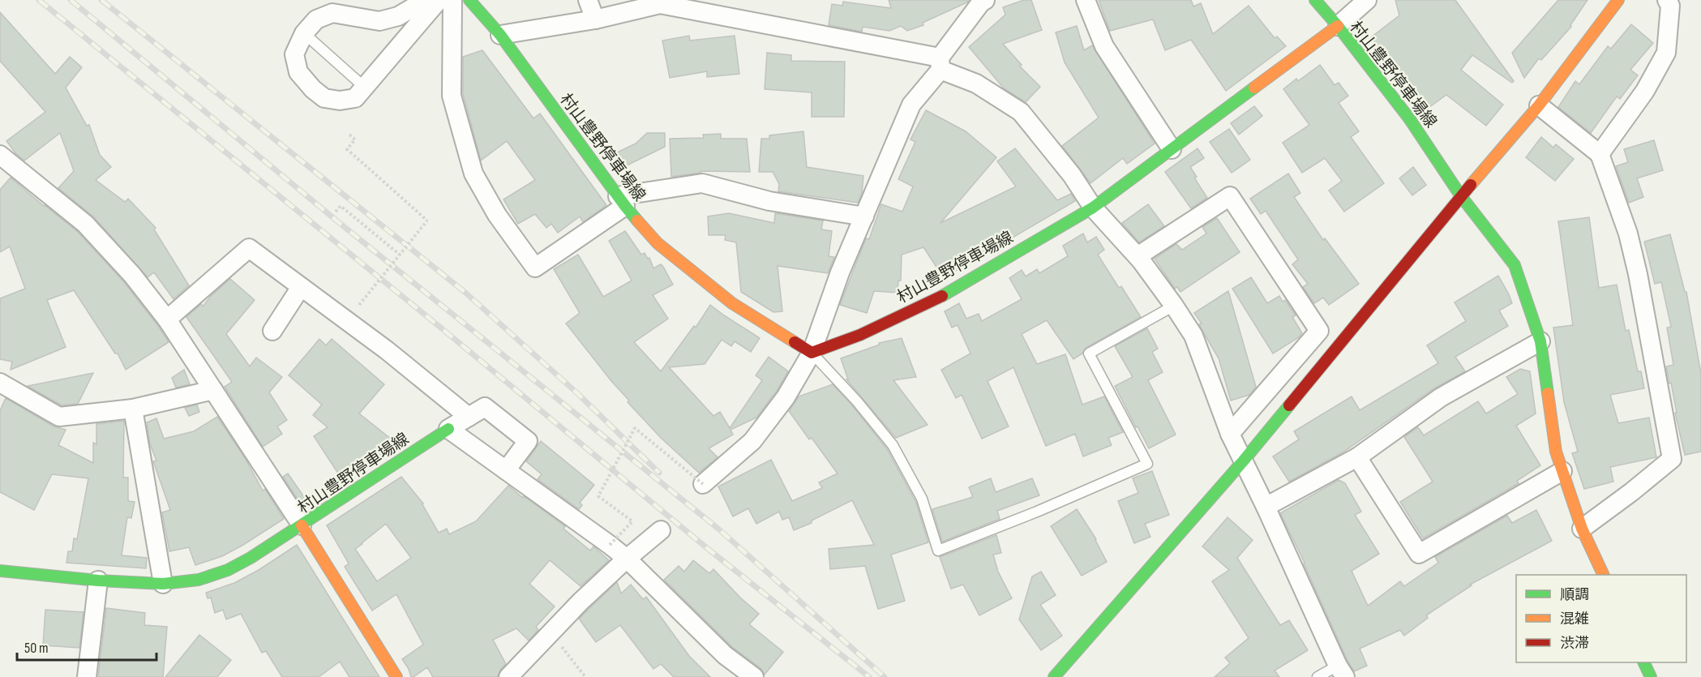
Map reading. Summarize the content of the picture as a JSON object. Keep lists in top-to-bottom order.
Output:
{
  "streets": {
    "main road": ["村山豊野停車場線"]
  },
  "legend": ["順調", "混雑", "渋滞"],
  "scale_bar": "50 m"
}
